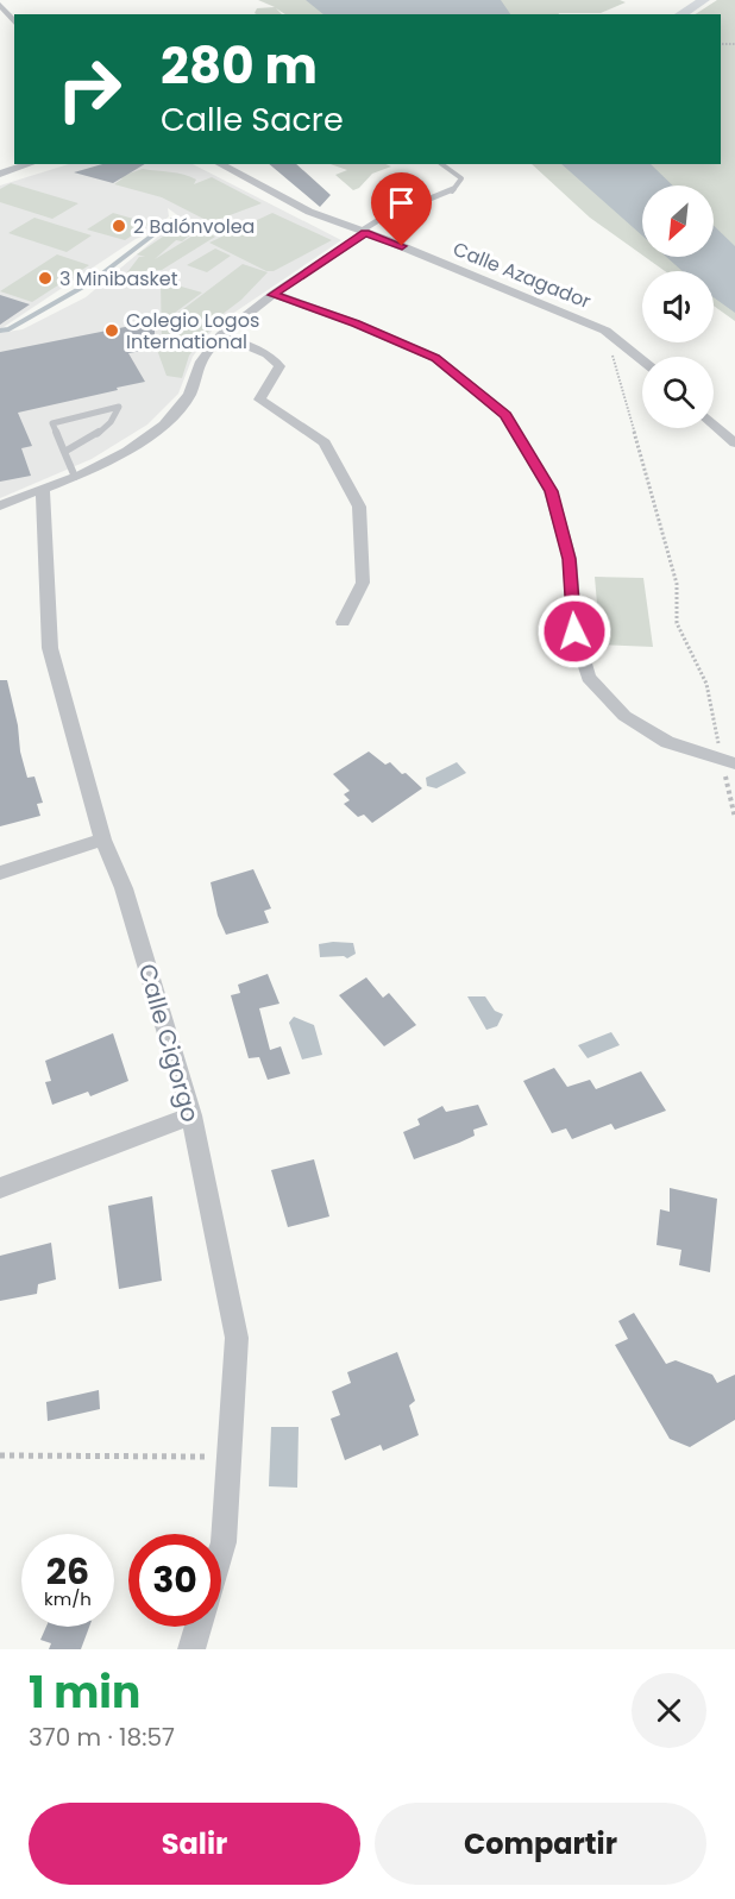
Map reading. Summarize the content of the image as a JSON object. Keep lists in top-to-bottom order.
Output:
{
  "streets": {
    "street": ["Calle Azagador", "Calle Cigorgo"]
  },
  "places": ["2 Balónvolea", "3 Minibasket", "Colegio Logos International"],
  "north": "bottom left",
  "page": {
    "turn": ["280 m", "Calle Sacre"],
    "speed": "26 km/h",
    "limit": "30",
    "heading": ["1 min", "370 m · 18:57"],
    "buttons": ["Salir", "Compartir"]
  }
}
